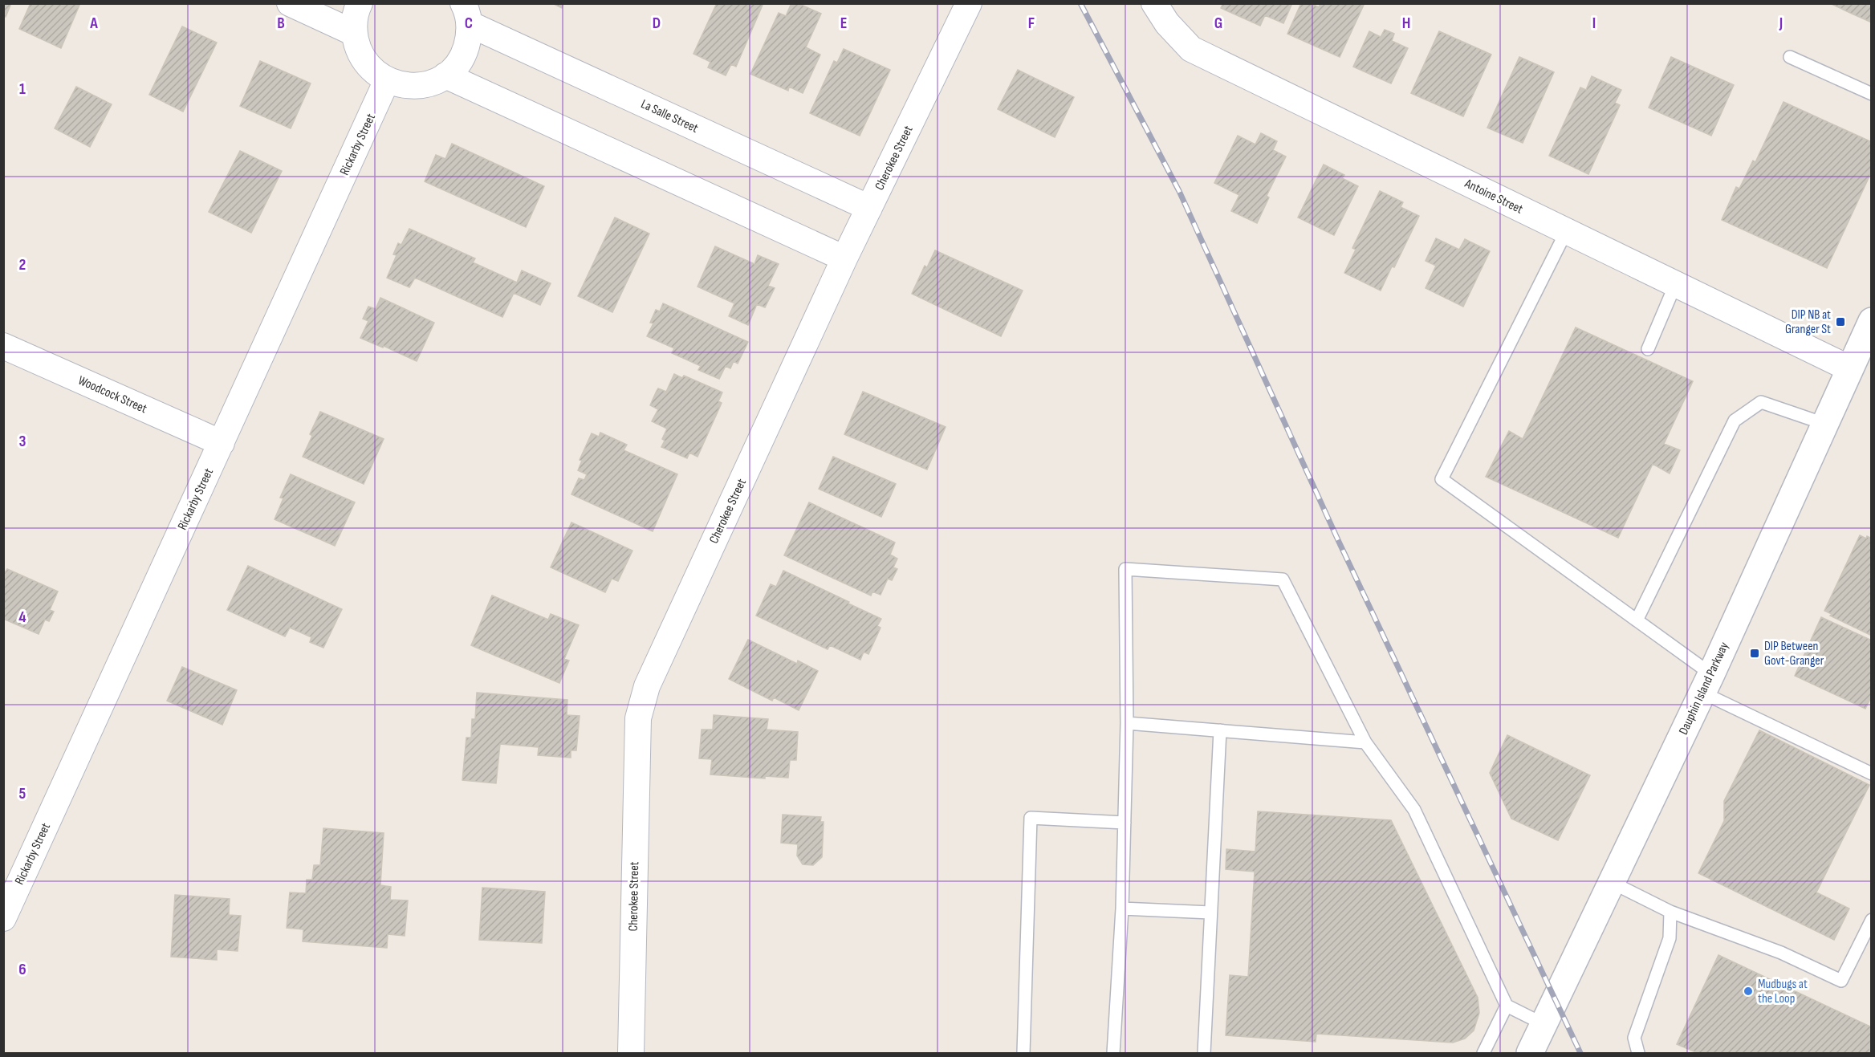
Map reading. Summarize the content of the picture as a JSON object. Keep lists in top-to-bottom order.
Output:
{
  "streets": {
    "main road": ["Dauphin Island Parkway"],
    "street": [
      "La Salle Street",
      "Rickarby Street",
      "Cherokee Street",
      "Antoine Street",
      "Woodcock Street"
    ]
  },
  "crossings": [
    ["La Salle Street", "Cherokee Street"],
    ["Rickarby Street", "Woodcock Street"],
    ["Antoine Street", "Dauphin Island Parkway"]
  ],
  "places": {
    "transit": ["DIP NB at Granger St", "DIP Between Govt-Granger"],
    "other": ["Mudbugs at the Loop"]
  },
  "grid": {
    "columns": [
      "A",
      "B",
      "C",
      "D",
      "E",
      "F",
      "G",
      "H",
      "I",
      "J"
    ],
    "rows": [
      "1",
      "2",
      "3",
      "4",
      "5",
      "6"
    ]
  }
}
